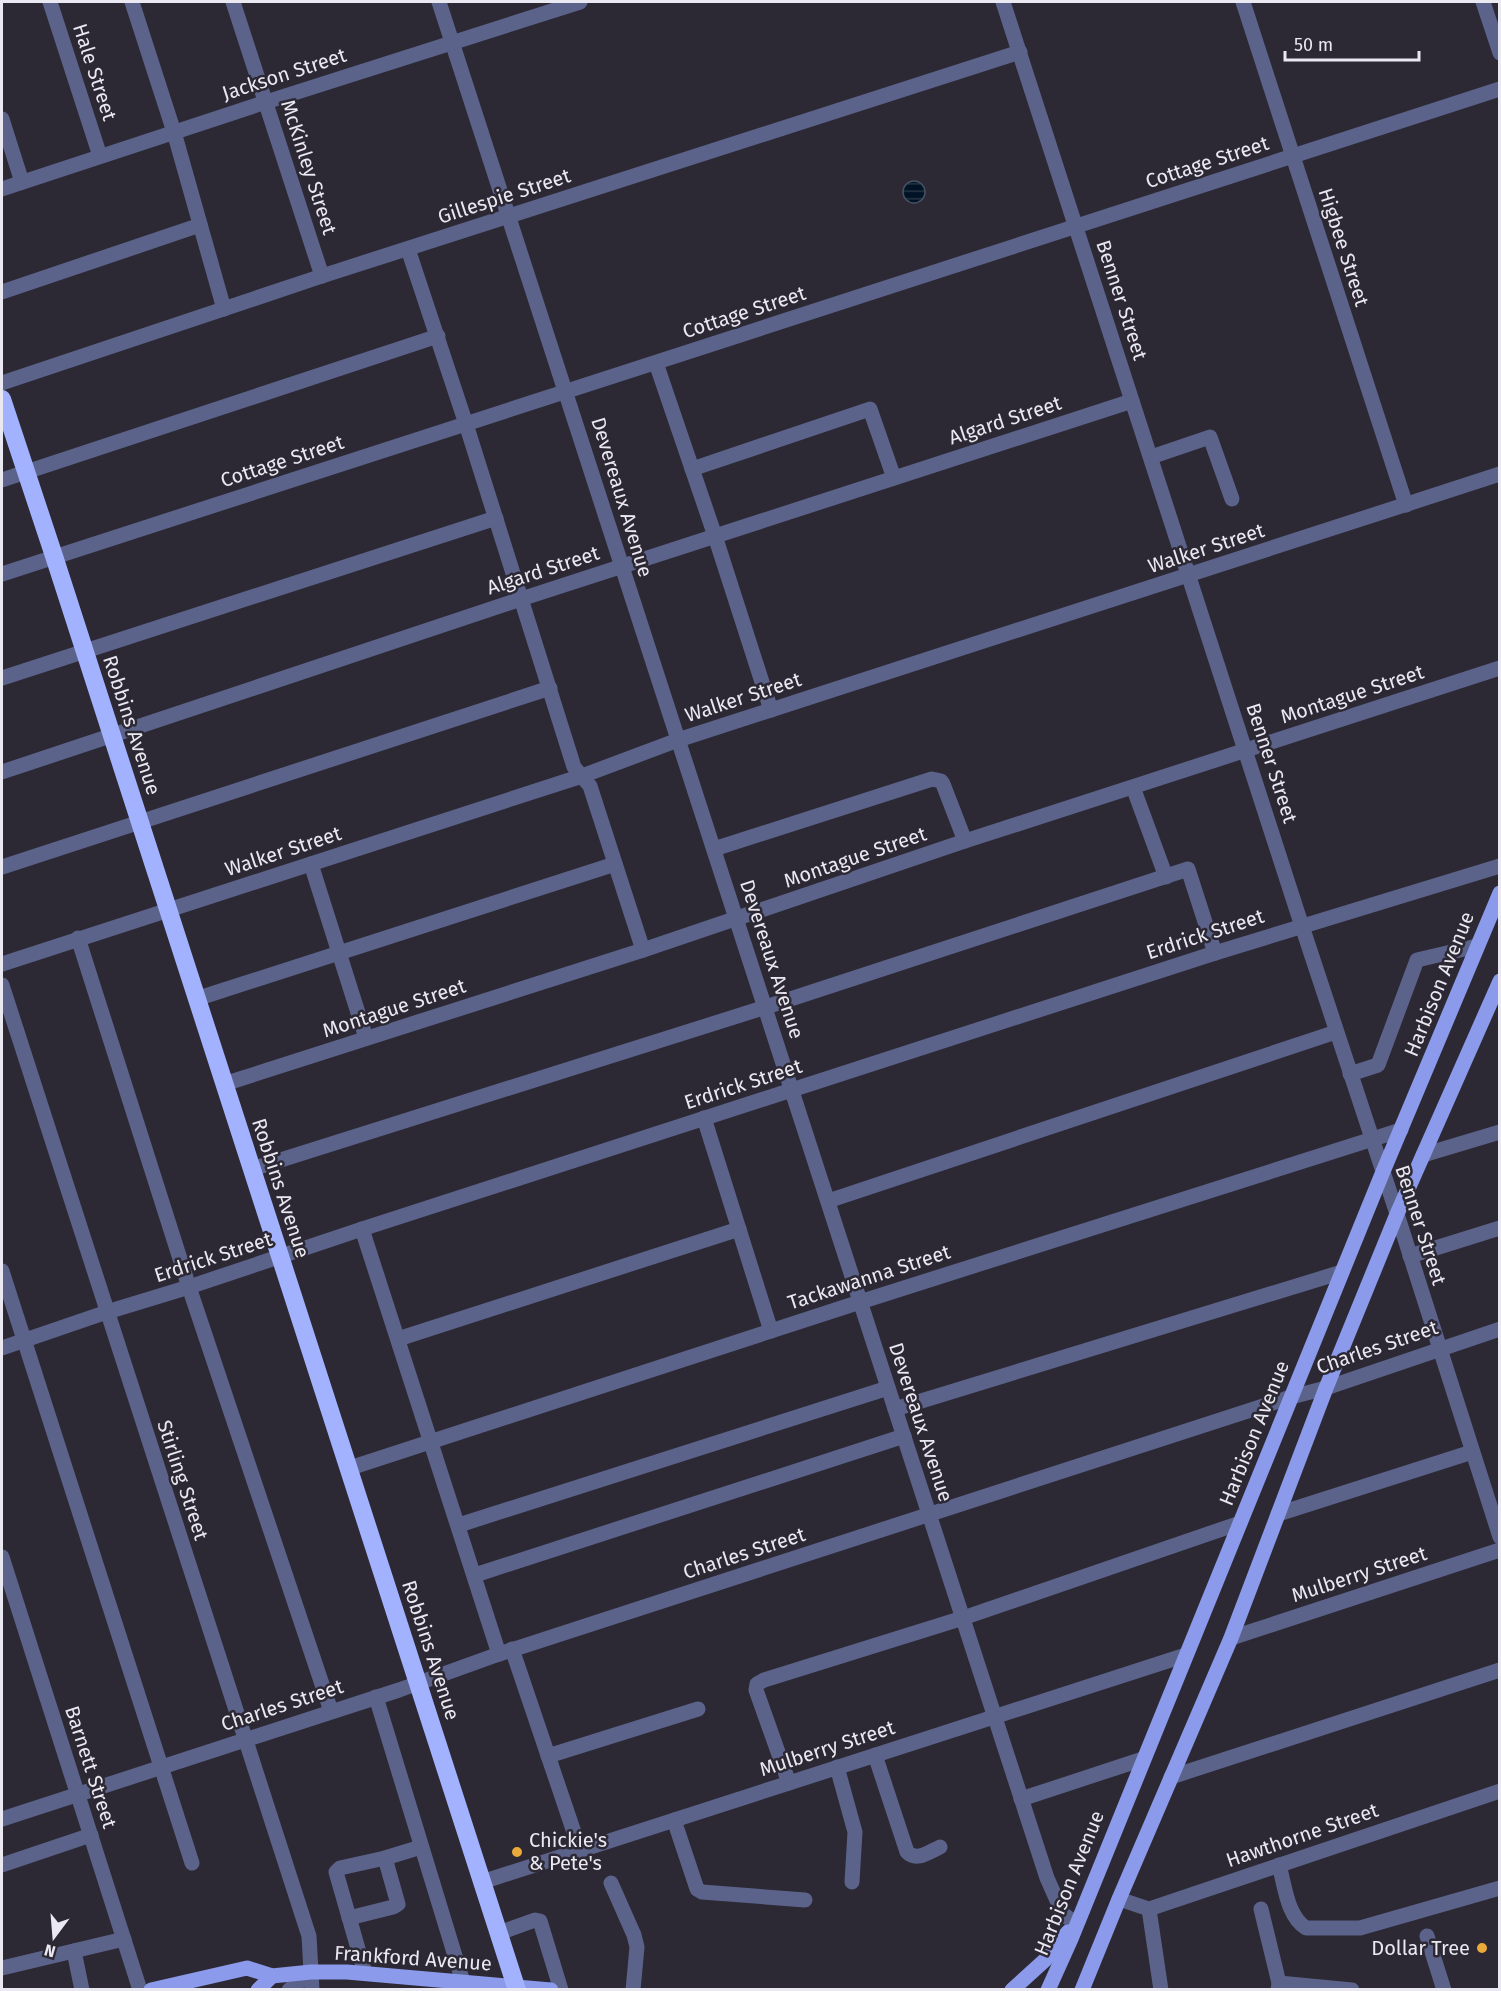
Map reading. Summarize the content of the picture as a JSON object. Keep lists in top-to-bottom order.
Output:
{
  "streets": {
    "highway": ["Robbins Avenue"],
    "main road": ["Harbison Avenue", "Frankford Avenue"],
    "street": [
      "Hale Street",
      "Jackson Street",
      "Cottage Street",
      "McKinley Street",
      "Gillespie Street",
      "Higbee Street",
      "Benner Street",
      "Algard Street",
      "Devereaux Avenue",
      "Walker Street",
      "Montague Street",
      "Erdrick Street",
      "Tackawanna Street",
      "Charles Street",
      "Stirling Street",
      "Mulberry Street",
      "Barnett Street",
      "Hawthorne Street"
    ]
  },
  "crossings": [
    ["Hale Street", "Jackson Street"],
    ["Jackson Street", "McKinley Street"],
    ["Jackson Street", "Devereaux Avenue"],
    ["Cottage Street", "Higbee Street"],
    ["Cottage Street", "Benner Street"],
    ["Cottage Street", "Devereaux Avenue"],
    ["Cottage Street", "Robbins Avenue"],
    ["McKinley Street", "Gillespie Street"],
    ["Gillespie Street", "Benner Street"],
    ["Gillespie Street", "Devereaux Avenue"],
    ["Higbee Street", "Walker Street"],
    ["Benner Street", "Algard Street"],
    ["Benner Street", "Walker Street"],
    ["Benner Street", "Montague Street"],
    ["Benner Street", "Erdrick Street"],
    ["Benner Street", "Harbison Avenue"],
    ["Benner Street", "Tackawanna Street"],
    ["Benner Street", "Charles Street"],
    ["Algard Street", "Devereaux Avenue"],
    ["Algard Street", "Robbins Avenue"],
    ["Devereaux Avenue", "Walker Street"],
    ["Devereaux Avenue", "Montague Street"],
    ["Devereaux Avenue", "Erdrick Street"],
    ["Devereaux Avenue", "Harbison Avenue"],
    ["Devereaux Avenue", "Tackawanna Street"],
    ["Devereaux Avenue", "Charles Street"],
    ["Devereaux Avenue", "Mulberry Street"],
    ["Walker Street", "Robbins Avenue"],
    ["Montague Street", "Robbins Avenue"],
    ["Robbins Avenue", "Erdrick Street"],
    ["Robbins Avenue", "Tackawanna Street"],
    ["Robbins Avenue", "Charles Street"],
    ["Robbins Avenue", "Mulberry Street"],
    ["Robbins Avenue", "Frankford Avenue"],
    ["Erdrick Street", "Stirling Street"],
    ["Harbison Avenue", "Tackawanna Street"],
    ["Harbison Avenue", "Charles Street"],
    ["Harbison Avenue", "Mulberry Street"],
    ["Charles Street", "Stirling Street"],
    ["Charles Street", "Barnett Street"],
    ["Stirling Street", "Frankford Avenue"]
  ],
  "places": ["Chickie's & Pete's", "Dollar Tree"],
  "scale_bar": "50 m",
  "north": "bottom"
}
